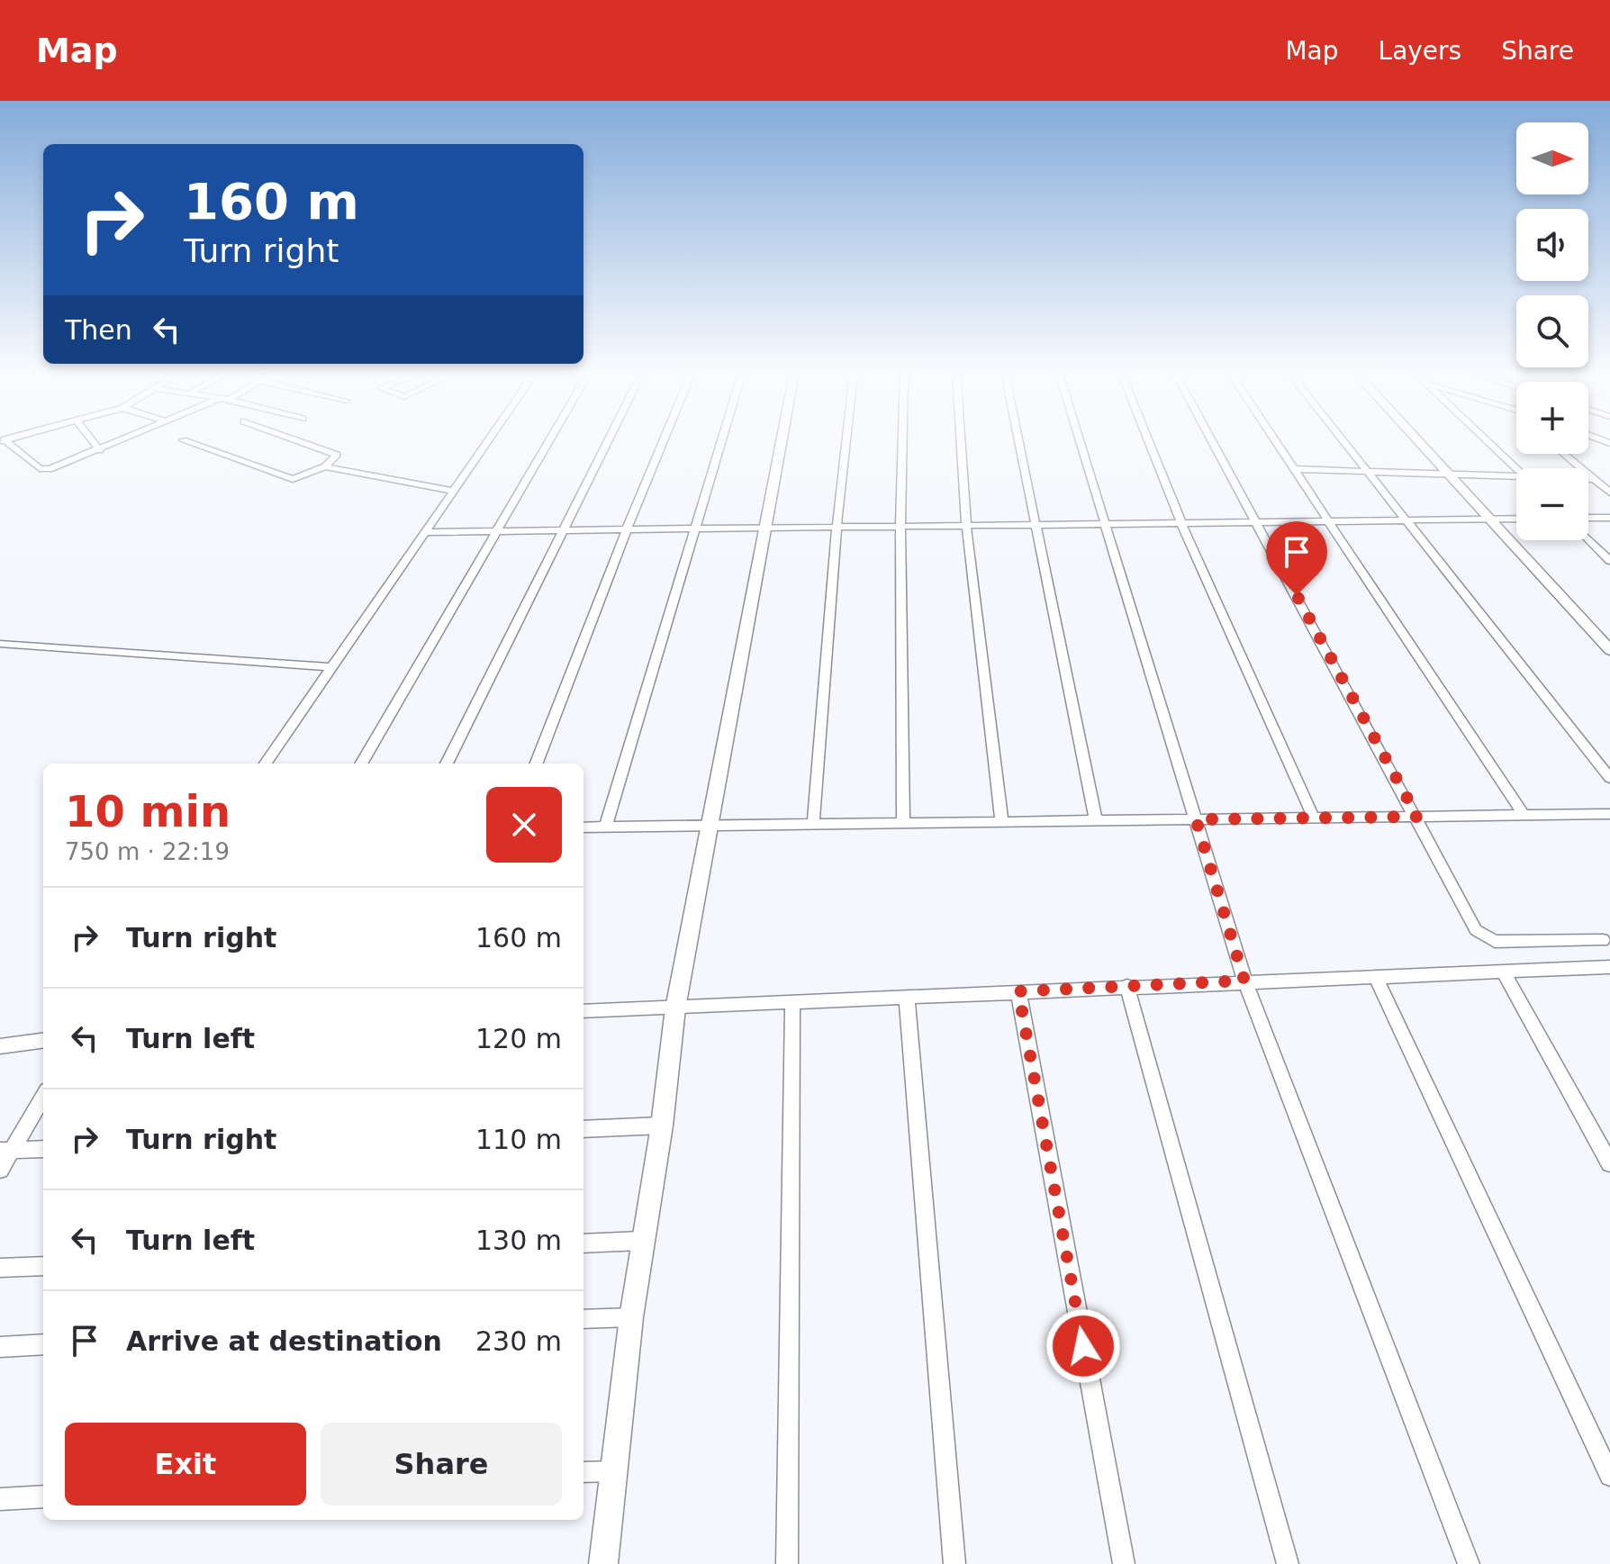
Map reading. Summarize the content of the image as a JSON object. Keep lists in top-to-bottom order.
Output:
{
  "north": "right",
  "page": {
    "header": "Map",
    "nav": ["Map", "Layers", "Share"],
    "map_buttons": ["+", "−"],
    "turn": ["160 m", "Turn right"],
    "then": "Then",
    "heading": ["10 min", "750 m · 22:19"],
    "list": [
      {
        "name": "Turn right",
        "value": "160 m"
      },
      {
        "name": "Turn left",
        "value": "120 m"
      },
      {
        "name": "Turn right",
        "value": "110 m"
      },
      {
        "name": "Turn left",
        "value": "130 m"
      },
      {
        "name": "Arrive at destination",
        "value": "230 m"
      }
    ],
    "buttons": ["Exit", "Share"]
  }
}
